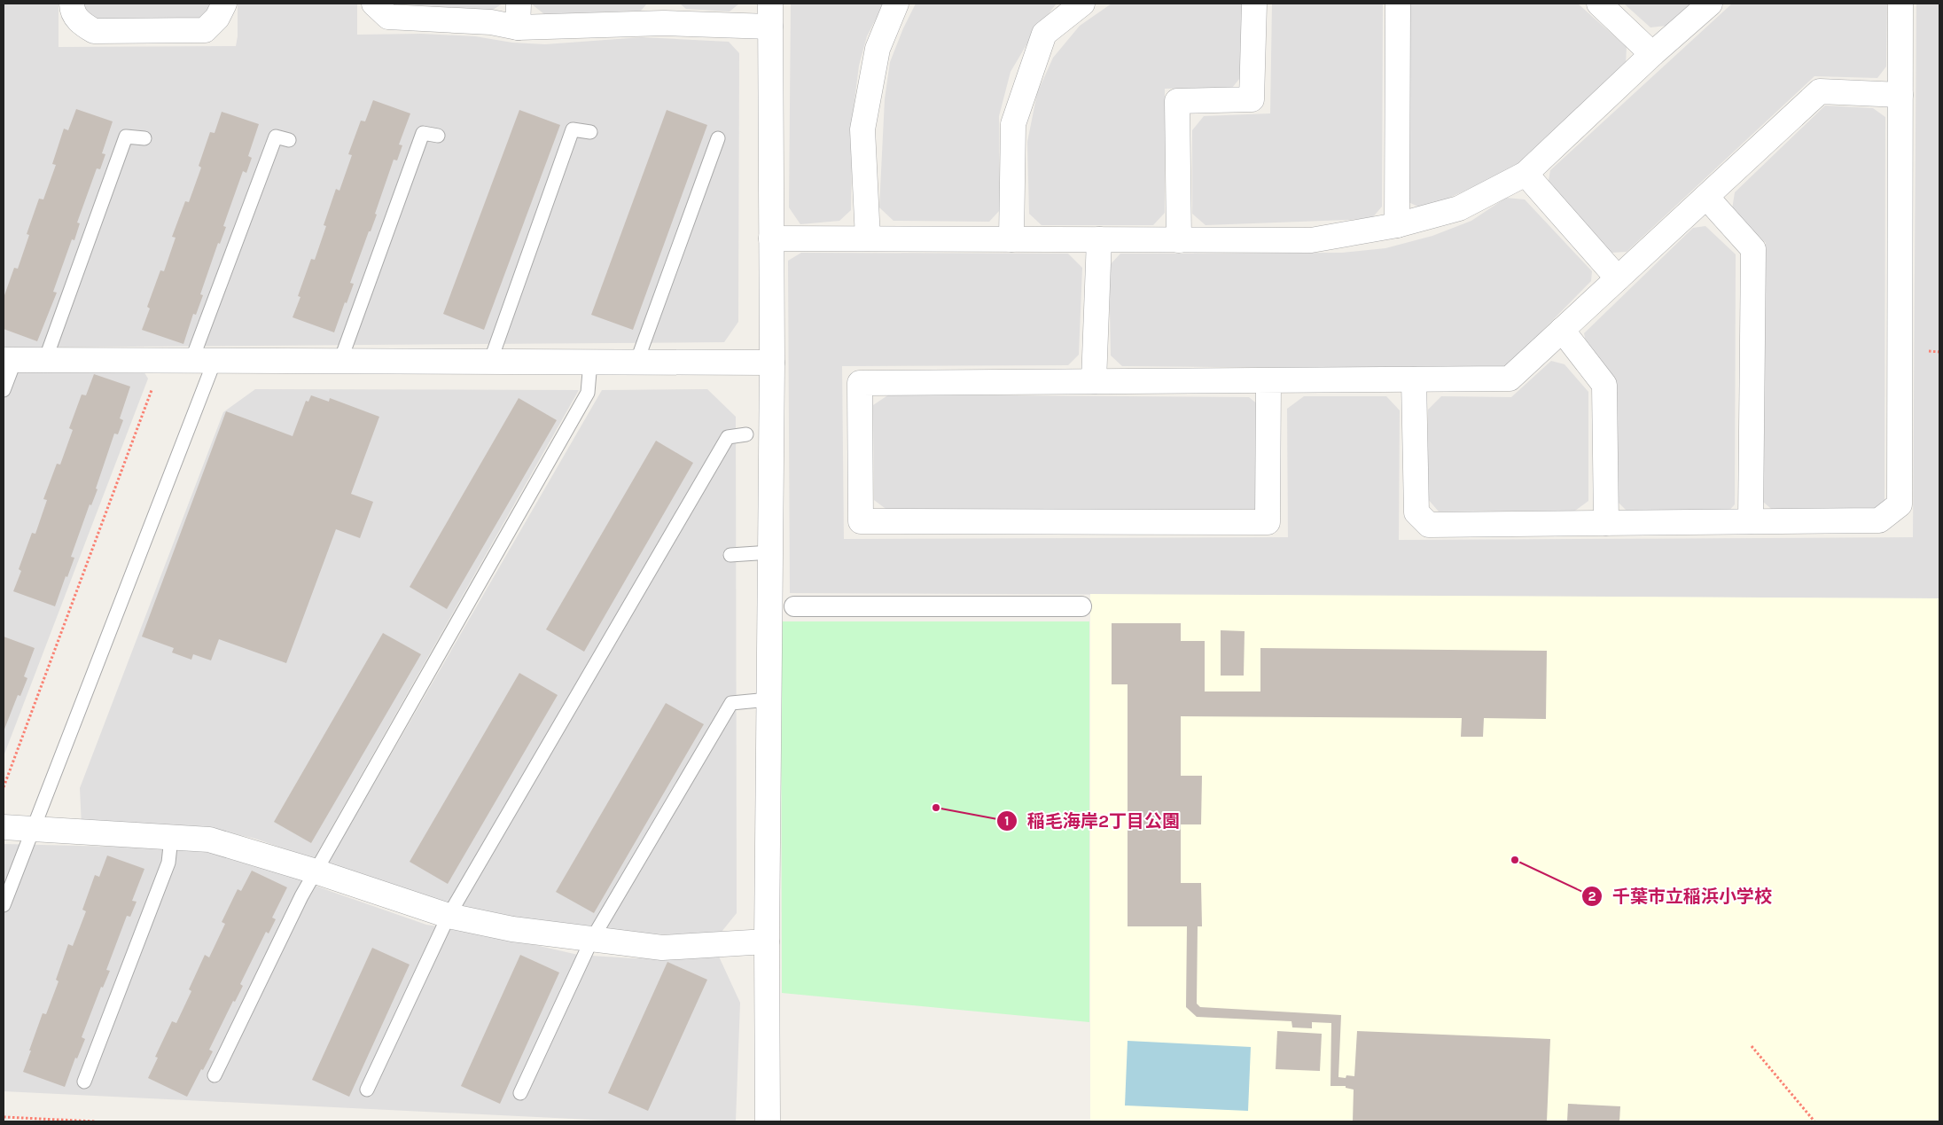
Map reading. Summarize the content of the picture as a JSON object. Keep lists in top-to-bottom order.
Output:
{
  "places": ["稲毛海岸2丁目公園", "千葉市立稲浜小学校"]
}
